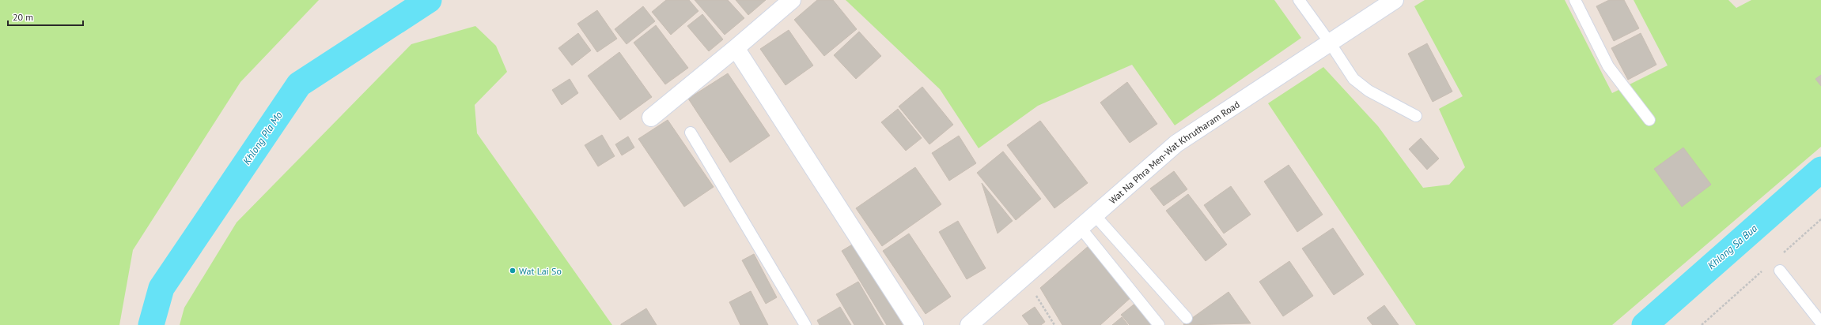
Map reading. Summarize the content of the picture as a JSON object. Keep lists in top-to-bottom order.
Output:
{
  "streets": {
    "street": ["Wat Na Phra Men-Wat Khrutharam Road"]
  },
  "water": ["Khlong Pla Mo", "Khlong Sa Bua"],
  "places": ["Wat Lai So"],
  "scale_bar": "20 m"
}
